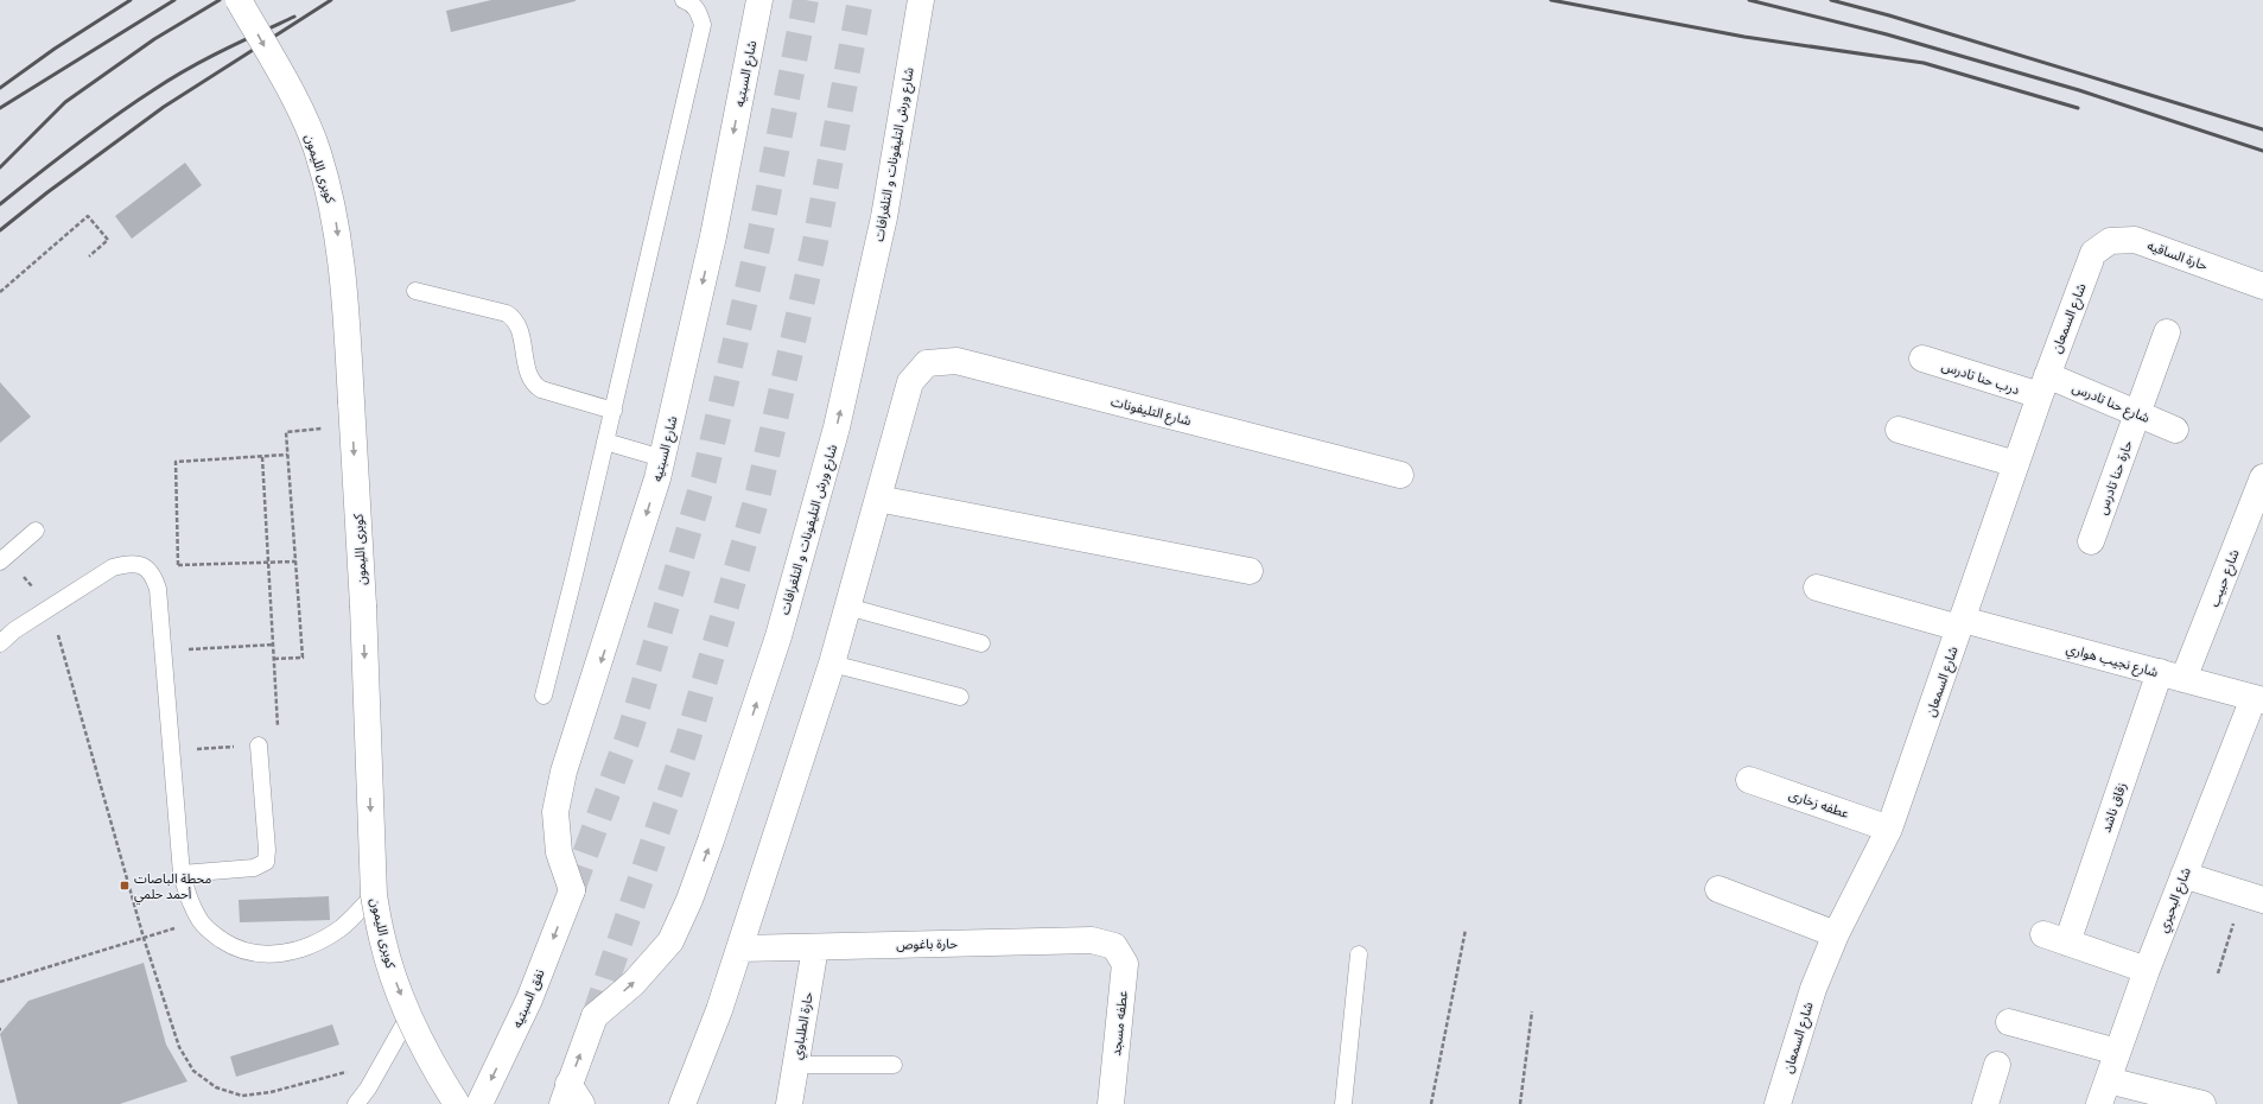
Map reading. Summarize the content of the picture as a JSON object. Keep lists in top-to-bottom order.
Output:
{
  "streets": {
    "street": [
      "شارع السبتيه",
      "شارع ورش التليفونات و التلغرافات",
      "كوبرى الليمون",
      "حارة الساقيه",
      "شارع السمعان",
      "درب حنا تادرس",
      "شارع حنا تادرس",
      "شارع التليفونات",
      "حارة حنا تادرس",
      "شارع حبيب",
      "شارع نجيب هواري",
      "عطفه زخارى",
      "زقاق ناشد",
      "شارع البحيري",
      "حارة باغوص",
      "نفق السبتيه",
      "عطفه مسجد",
      "حارة الطلباوي"
    ]
  },
  "crossings": [
    ["شارع السبتيه", "نفق السبتيه"],
    ["حارة الساقيه", "شارع السمعان"],
    ["شارع السمعان", "درب حنا تادرس"],
    ["شارع السمعان", "شارع حنا تادرس"],
    ["شارع السمعان", "شارع نجيب هواري"],
    ["شارع السمعان", "عطفه زخارى"],
    ["درب حنا تادرس", "شارع حنا تادرس"],
    ["شارع حنا تادرس", "حارة حنا تادرس"],
    ["شارع حبيب", "شارع نجيب هواري"],
    ["شارع نجيب هواري", "زقاق ناشد"],
    ["شارع نجيب هواري", "شارع البحيري"],
    ["زقاق ناشد", "شارع البحيري"],
    ["حارة باغوص", "عطفه مسجد"],
    ["حارة باغوص", "حارة الطلباوي"]
  ],
  "one_way": ["كوبرى الليمون"],
  "places": {
    "transit": ["محطة الباصات أحمد حلمي"]
  }
}
